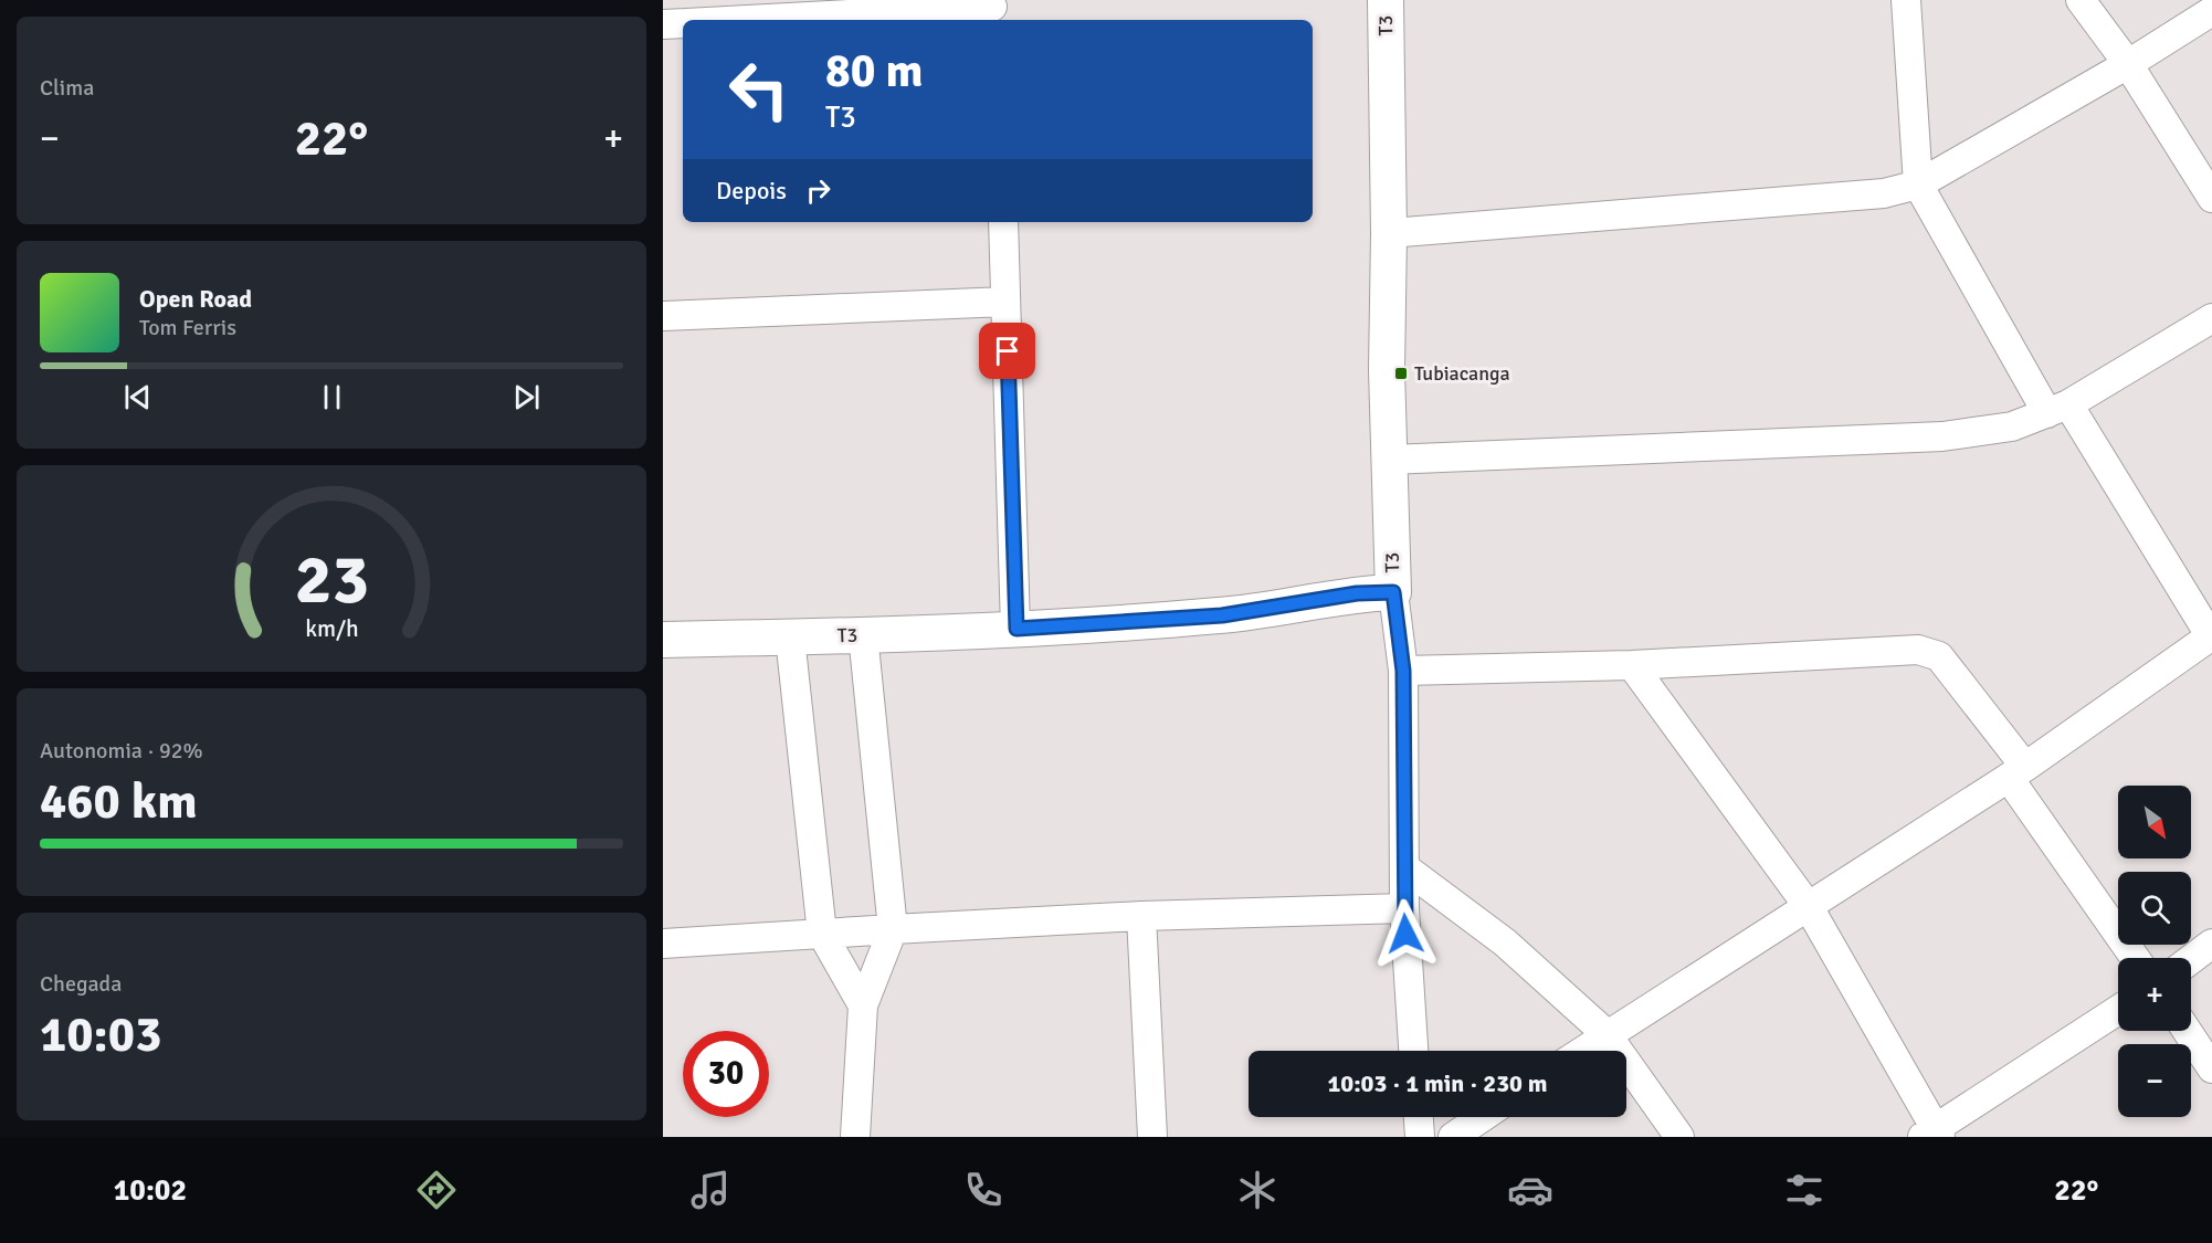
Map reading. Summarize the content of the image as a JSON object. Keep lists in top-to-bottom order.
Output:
{
  "streets": {
    "street": ["T3"]
  },
  "places": {
    "transit": ["Tubiacanga"]
  },
  "north": "bottom right",
  "page": {
    "tile": [
      "Clima",
      ["Autonomia · 92%", "460 km"],
      ["Chegada", "10:03"]
    ],
    "turn": ["80 m", "T3"],
    "heat": ["−", "22°", "+"],
    "then": "Depois",
    "song": ["Open Road", "Tom Ferris"],
    "map_buttons": ["+", "−"],
    "limit": "30",
    "trip": "10:03 · 1 min · 230 m",
    "tabs": ["10:02", "22°"],
    "gauge": ["23", "km/h"]
  }
}
